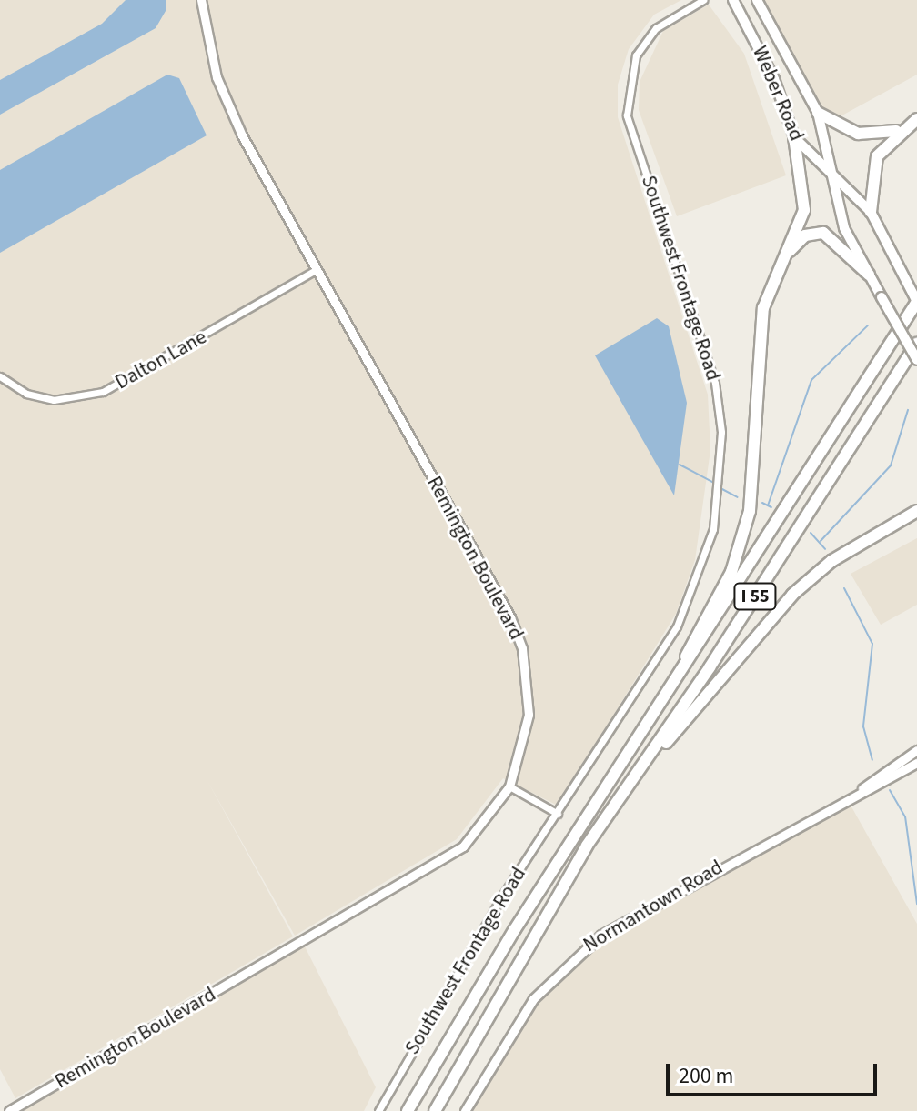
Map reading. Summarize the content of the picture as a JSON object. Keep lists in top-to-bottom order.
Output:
{
  "streets": {
    "highway": ["I 55"],
    "main road": ["Weber Road"],
    "street": [
      "Southwest Frontage Road",
      "Dalton Lane",
      "Remington Boulevard",
      "Normantown Road"
    ]
  },
  "crossings": [
    ["Weber Road", "I 55"],
    ["Dalton Lane", "Remington Boulevard"]
  ],
  "scale_bar": "200 m"
}
